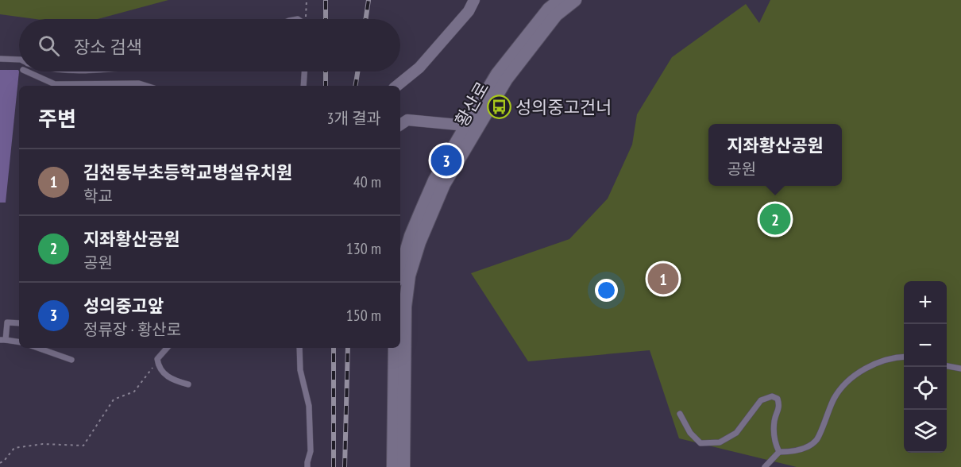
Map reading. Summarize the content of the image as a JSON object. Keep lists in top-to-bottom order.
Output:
{
  "streets": {
    "street": ["황산로"]
  },
  "places": {
    "bus stop": ["성의중고건너"]
  },
  "page": {
    "search": "장소 검색",
    "heading": ["주변", "3개 결과"],
    "popup": ["지좌황산공원", "공원"],
    "pins": ["3", "2", "1"],
    "list": [
      {
        "mark": "1",
        "name": "김천동부초등학교병설유치원",
        "note": "학교",
        "value": "40 m"
      },
      {
        "mark": "2",
        "name": "지좌황산공원",
        "note": "공원",
        "value": "130 m"
      },
      {
        "mark": "3",
        "name": "성의중고앞",
        "note": "정류장 · 황산로",
        "value": "150 m"
      }
    ],
    "map_buttons": ["+", "−"]
  }
}
